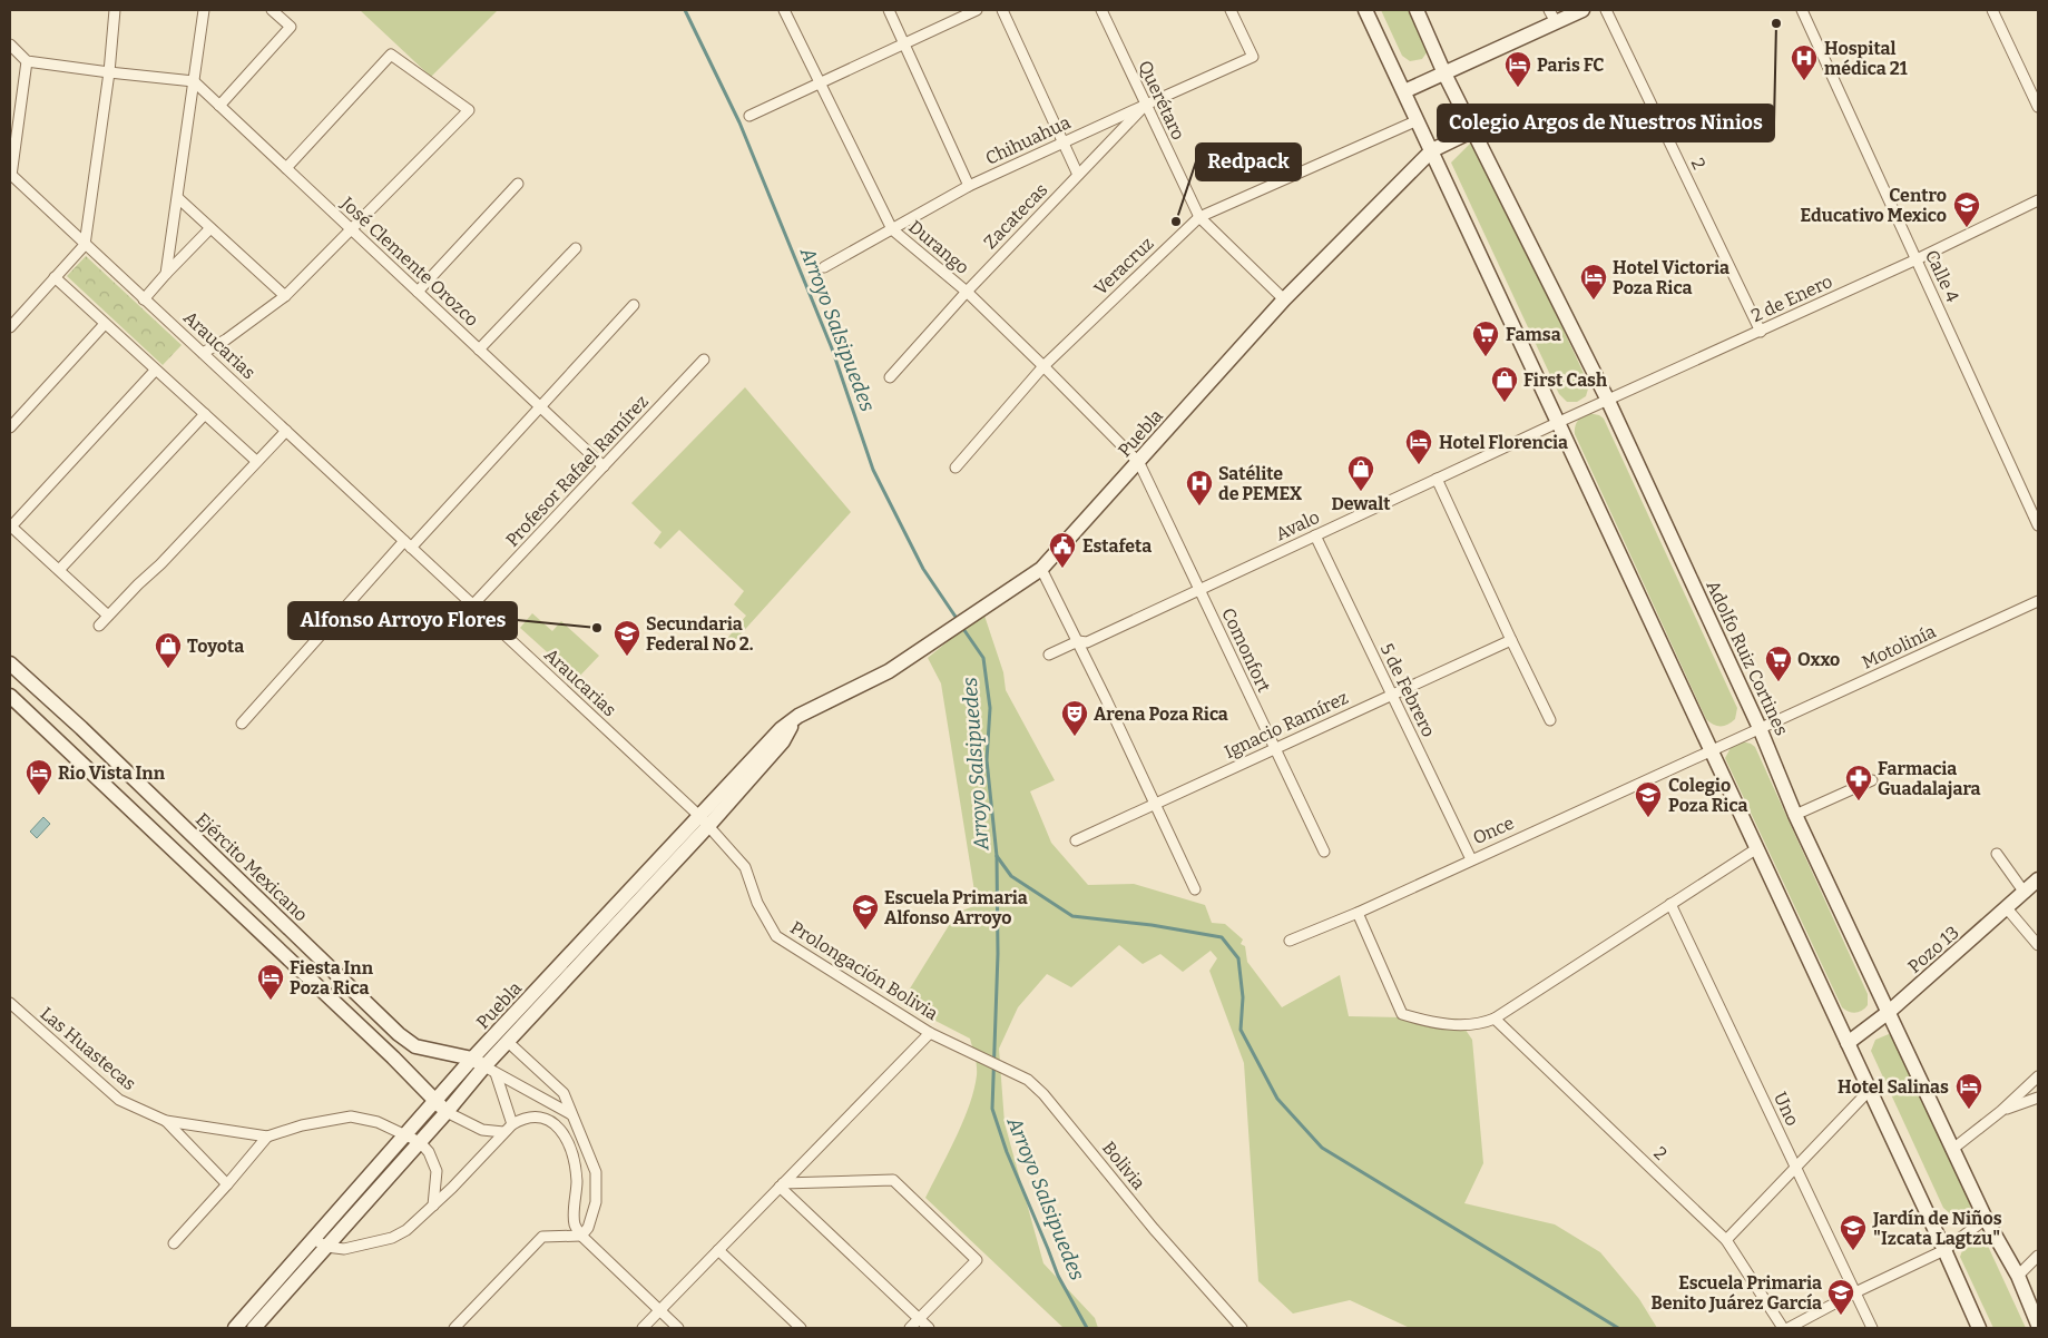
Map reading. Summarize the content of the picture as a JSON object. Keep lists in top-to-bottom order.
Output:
{
  "streets": {
    "main road": [
      "Puebla",
      "Adolfo Ruiz Cortines",
      "Ejército Mexicano",
      "Pozo 13"
    ],
    "street": [
      "Querétaro",
      "Chihuahua",
      "2",
      "Zacatecas",
      "Durango",
      "José Clemente Orozco",
      "Veracruz",
      "Calle 4",
      "2 de Enero",
      "Araucarias",
      "Profesor Rafael Ramírez",
      "Avalo",
      "Motolinía",
      "Comonfort",
      "5 de Febrero",
      "Ignacio Ramírez",
      "Once",
      "Prolongación Bolivia",
      "Las Huastecas",
      "Uno",
      "Bolivia"
    ]
  },
  "crossings": [
    ["Querétaro", "Chihuahua"],
    ["Querétaro", "Zacatecas"],
    ["Querétaro", "Veracruz"],
    ["Querétaro", "Puebla"],
    ["Chihuahua", "Zacatecas"],
    ["Chihuahua", "Durango"],
    ["2", "2 de Enero"],
    ["Zacatecas", "Durango"],
    ["Durango", "Veracruz"],
    ["Durango", "Puebla"],
    ["Durango", "Comonfort"],
    ["José Clemente Orozco", "Profesor Rafael Ramírez"],
    ["Calle 4", "2 de Enero"],
    ["2 de Enero", "Avalo"],
    ["2 de Enero", "Adolfo Ruiz Cortines"],
    ["Araucarias", "Puebla"],
    ["Araucarias", "Profesor Rafael Ramírez"],
    ["Araucarias", "Prolongación Bolivia"],
    ["Puebla", "Comonfort"],
    ["Puebla", "Adolfo Ruiz Cortines"],
    ["Puebla", "Ejército Mexicano"],
    ["Puebla", "Prolongación Bolivia"],
    ["Puebla", "Las Huastecas"],
    ["Avalo", "Comonfort"],
    ["Avalo", "5 de Febrero"],
    ["Motolinía", "Adolfo Ruiz Cortines"],
    ["Motolinía", "Once"],
    ["Comonfort", "Ignacio Ramírez"],
    ["Adolfo Ruiz Cortines", "Pozo 13"],
    ["5 de Febrero", "Ignacio Ramírez"],
    ["5 de Febrero", "Once"],
    ["Prolongación Bolivia", "Bolivia"]
  ],
  "water": ["Arroyo Salsipuedes"],
  "places": {
    "other": ["Colegio Argos de Nuestros Ninios", "Redpack", "Alfonso Arroyo Flores"],
    "hospital": ["Hospital médica 21", "Satélite de PEMEX"],
    "hotel": [
      "Paris FC",
      "Hotel Victoria Poza Rica",
      "Hotel Florencia",
      "Rio Vista Inn",
      "Fiesta Inn Poza Rica",
      "Hotel Salinas"
    ],
    "school or university": [
      "Centro Educativo Mexico",
      "Secundaria Federal No 2.",
      "Colegio Poza Rica",
      "Escuela Primaria Alfonso Arroyo",
      "Jardín de Niños \"Izcata Lagtzu\"",
      "Escuela Primaria Benito Juárez García"
    ],
    "supermarket": ["Famsa", "Oxxo"],
    "shop": ["First Cash", "Dewalt", "Toyota"],
    "public building": ["Estafeta"],
    "theatre": ["Arena Poza Rica"],
    "pharmacy": ["Farmacia Guadalajara"]
  }
}
